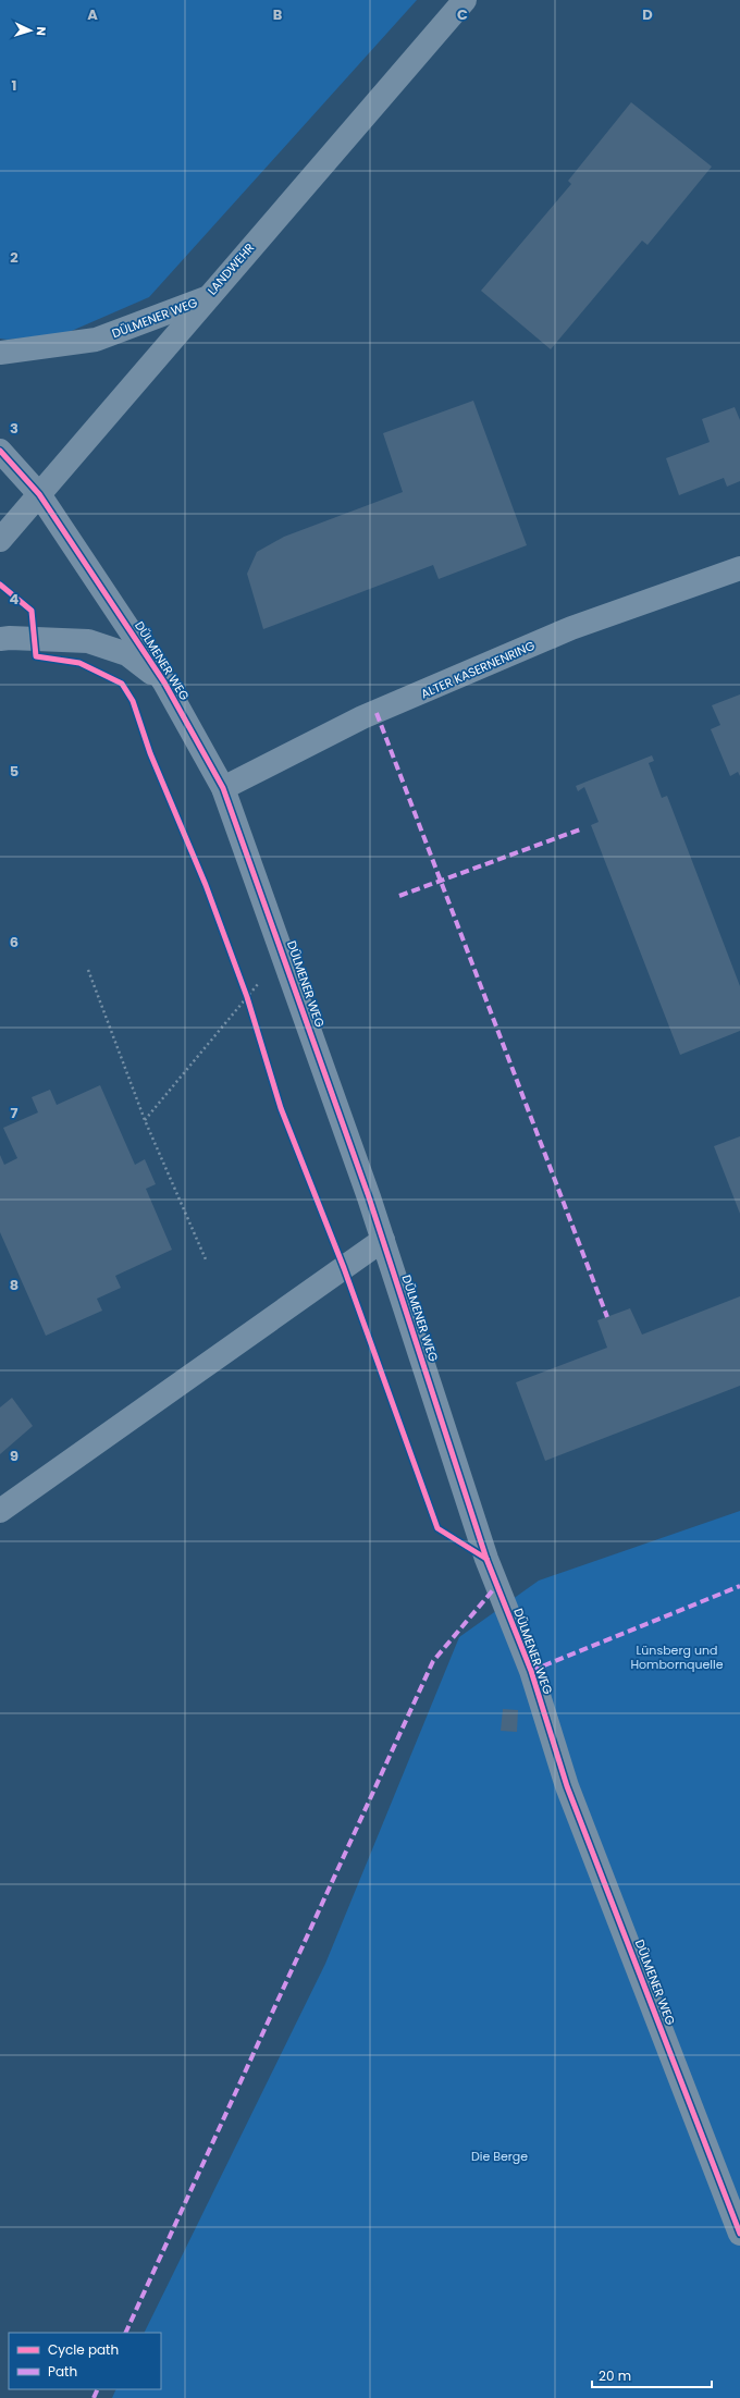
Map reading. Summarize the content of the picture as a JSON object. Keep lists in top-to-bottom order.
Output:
{
  "streets": {
    "main road": ["LANDWEHR"],
    "street": ["DÜLMENER WEG", "ALTER KASERNENRING"]
  },
  "crossings": [
    ["LANDWEHR", "DÜLMENER WEG"],
    ["DÜLMENER WEG", "ALTER KASERNENRING"]
  ],
  "parks": ["Lünsberg und Hombornquelle", "Die Berge"],
  "legend": ["Cycle path", "Path"],
  "scale_bar": "20 m",
  "north": "right",
  "grid": {
    "columns": [
      "A",
      "B",
      "C",
      "D"
    ],
    "rows": [
      "1",
      "2",
      "3",
      "4",
      "5",
      "6",
      "7",
      "8",
      "9"
    ]
  }
}
